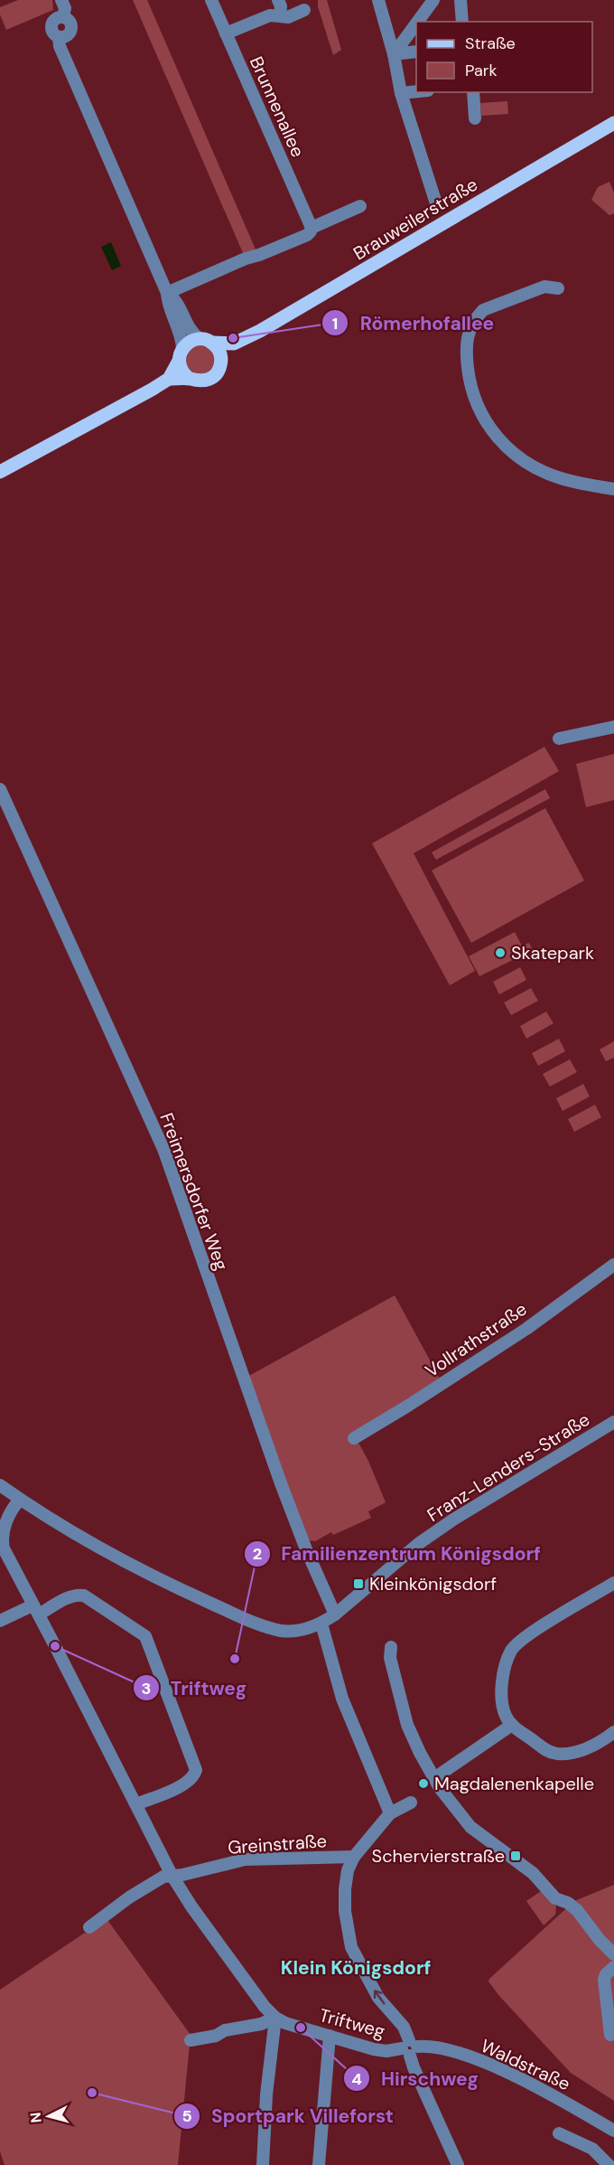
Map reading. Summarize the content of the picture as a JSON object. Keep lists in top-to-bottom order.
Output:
{
  "streets": {
    "main road": ["Brauweilerstraße"],
    "street": [
      "Brunnenallee",
      "Freimersdorfer Weg",
      "Vollrathstraße",
      "Franz-Lenders-Straße",
      "Greinstraße",
      "Triftweg",
      "Waldstraße"
    ]
  },
  "crossings": [
    ["Freimersdorfer Weg", "Franz-Lenders-Straße"],
    ["Franz-Lenders-Straße", "Triftweg"],
    ["Greinstraße", "Triftweg"],
    ["Triftweg", "Waldstraße"]
  ],
  "districts": ["Klein Königsdorf"],
  "places": {
    "other": [
      "Römerhofallee",
      "Skatepark",
      "Triftweg",
      "Familienzentrum Königsdorf",
      "Magdalenenkapelle",
      "Hirschweg",
      "Sportpark Villeforst"
    ],
    "transit": ["Kleinkönigsdorf", "Schervierstraße"]
  },
  "legend": ["Straße", "Park"],
  "north": "left"
}
